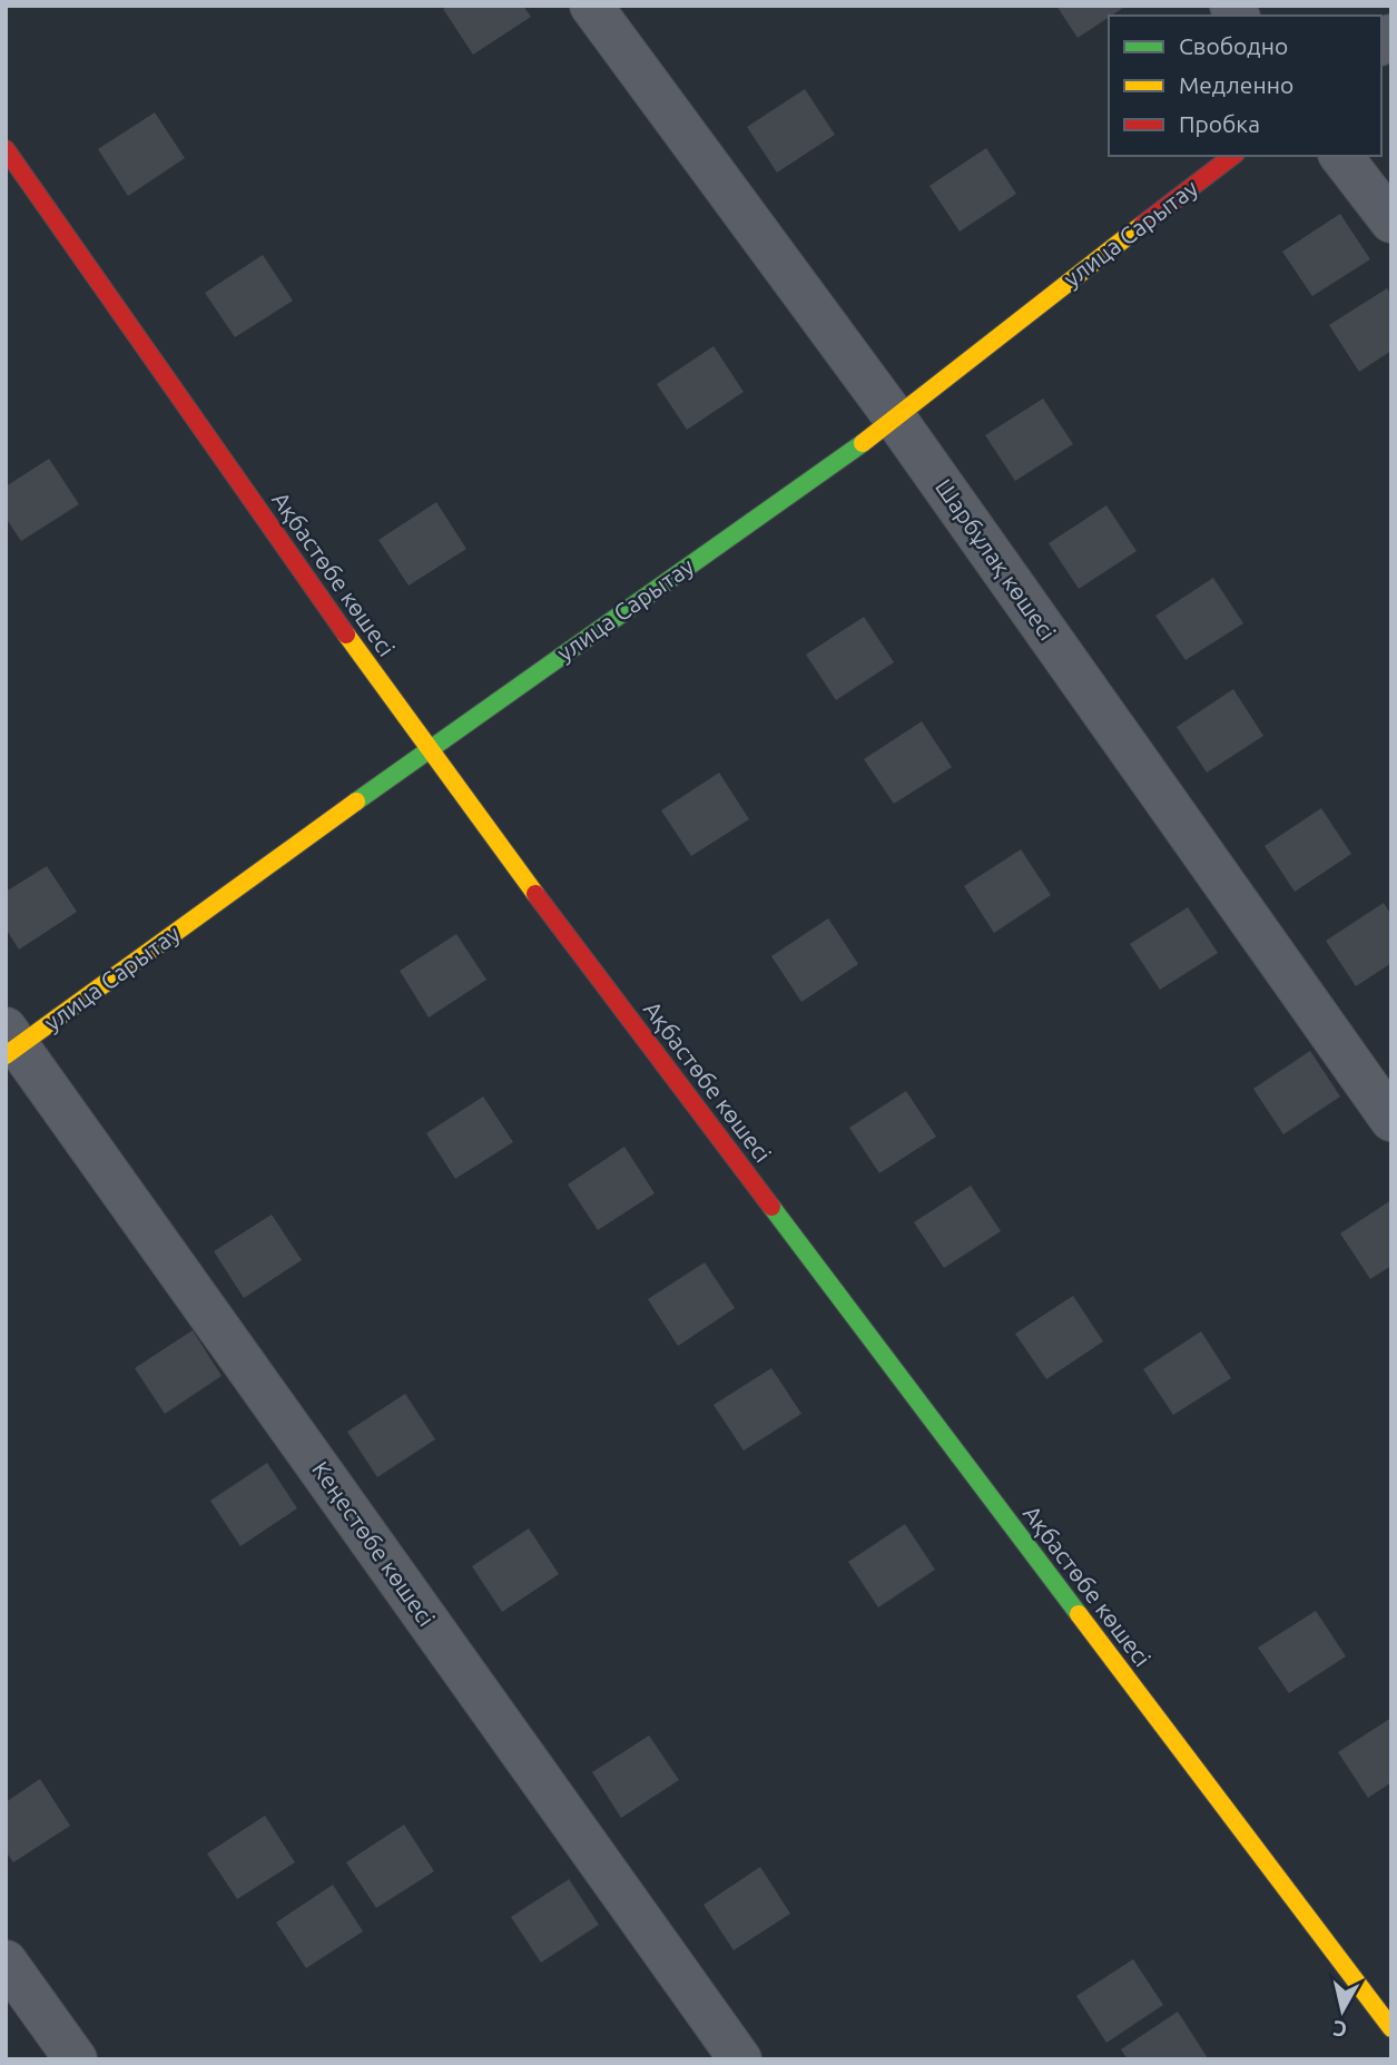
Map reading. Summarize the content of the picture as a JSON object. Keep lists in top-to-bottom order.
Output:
{
  "streets": {
    "street": [
      "улица Сарытау",
      "Шарбұлақ көшесі",
      "Ақбастөбе көшесі",
      "Кеңестөбе көшесі"
    ]
  },
  "crossings": [
    ["улица Сарытау", "Шарбұлақ көшесі"],
    ["улица Сарытау", "Ақбастөбе көшесі"],
    ["улица Сарытау", "Кеңестөбе көшесі"]
  ],
  "legend": ["Свободно", "Медленно", "Пробка"],
  "north": "bottom"
}
